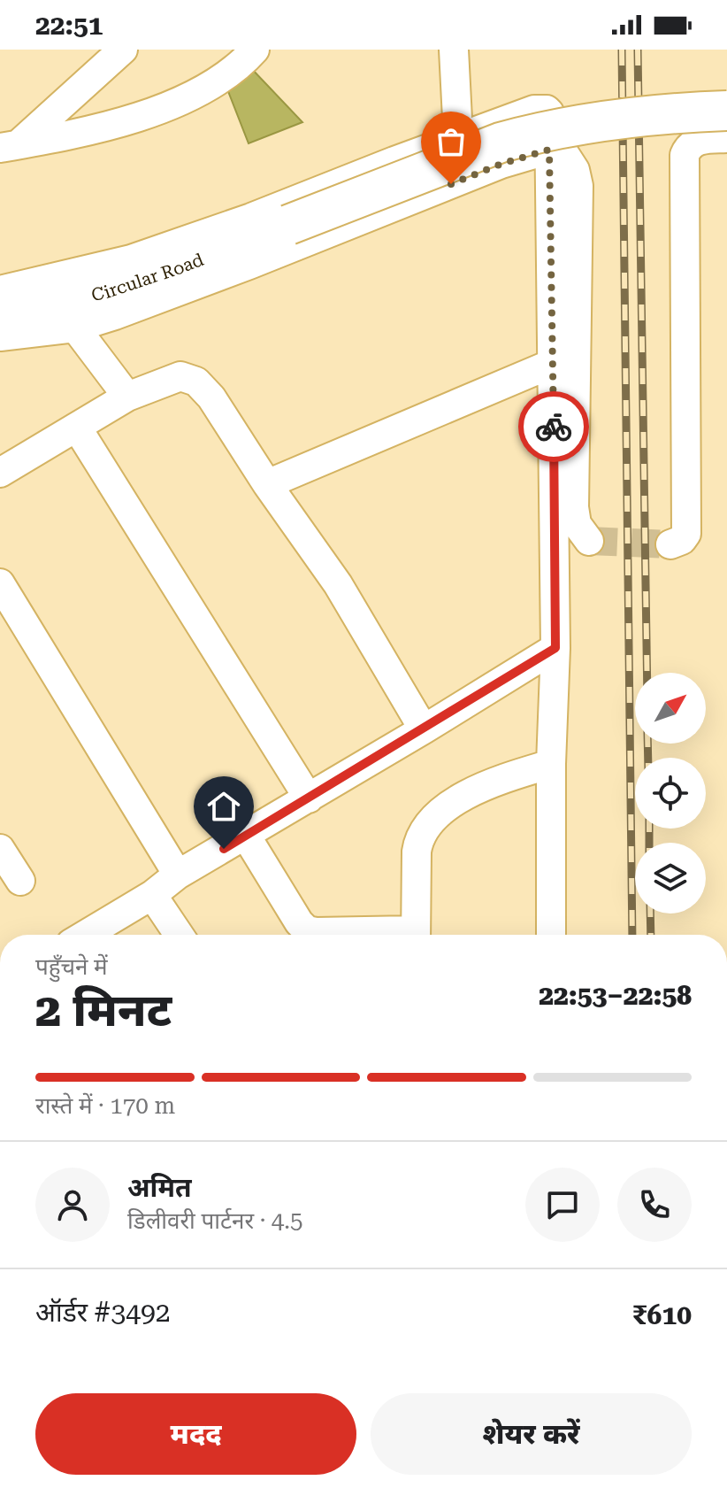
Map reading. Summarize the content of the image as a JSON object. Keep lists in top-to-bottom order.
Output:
{
  "streets": {
    "main road": ["Circular Road"]
  },
  "north": "top right",
  "page": {
    "status": "22:51",
    "heading": ["2 मिनट", "पहुँचने में", "22:53–22:58"],
    "panel": [
      "अमित",
      "डिलीवरी पार्टनर · 4.5",
      "ऑर्डर #3492",
      "₹610"
    ],
    "bar": "रास्ते में · 170 m",
    "buttons": ["मदद", "शेयर करें"]
  }
}
